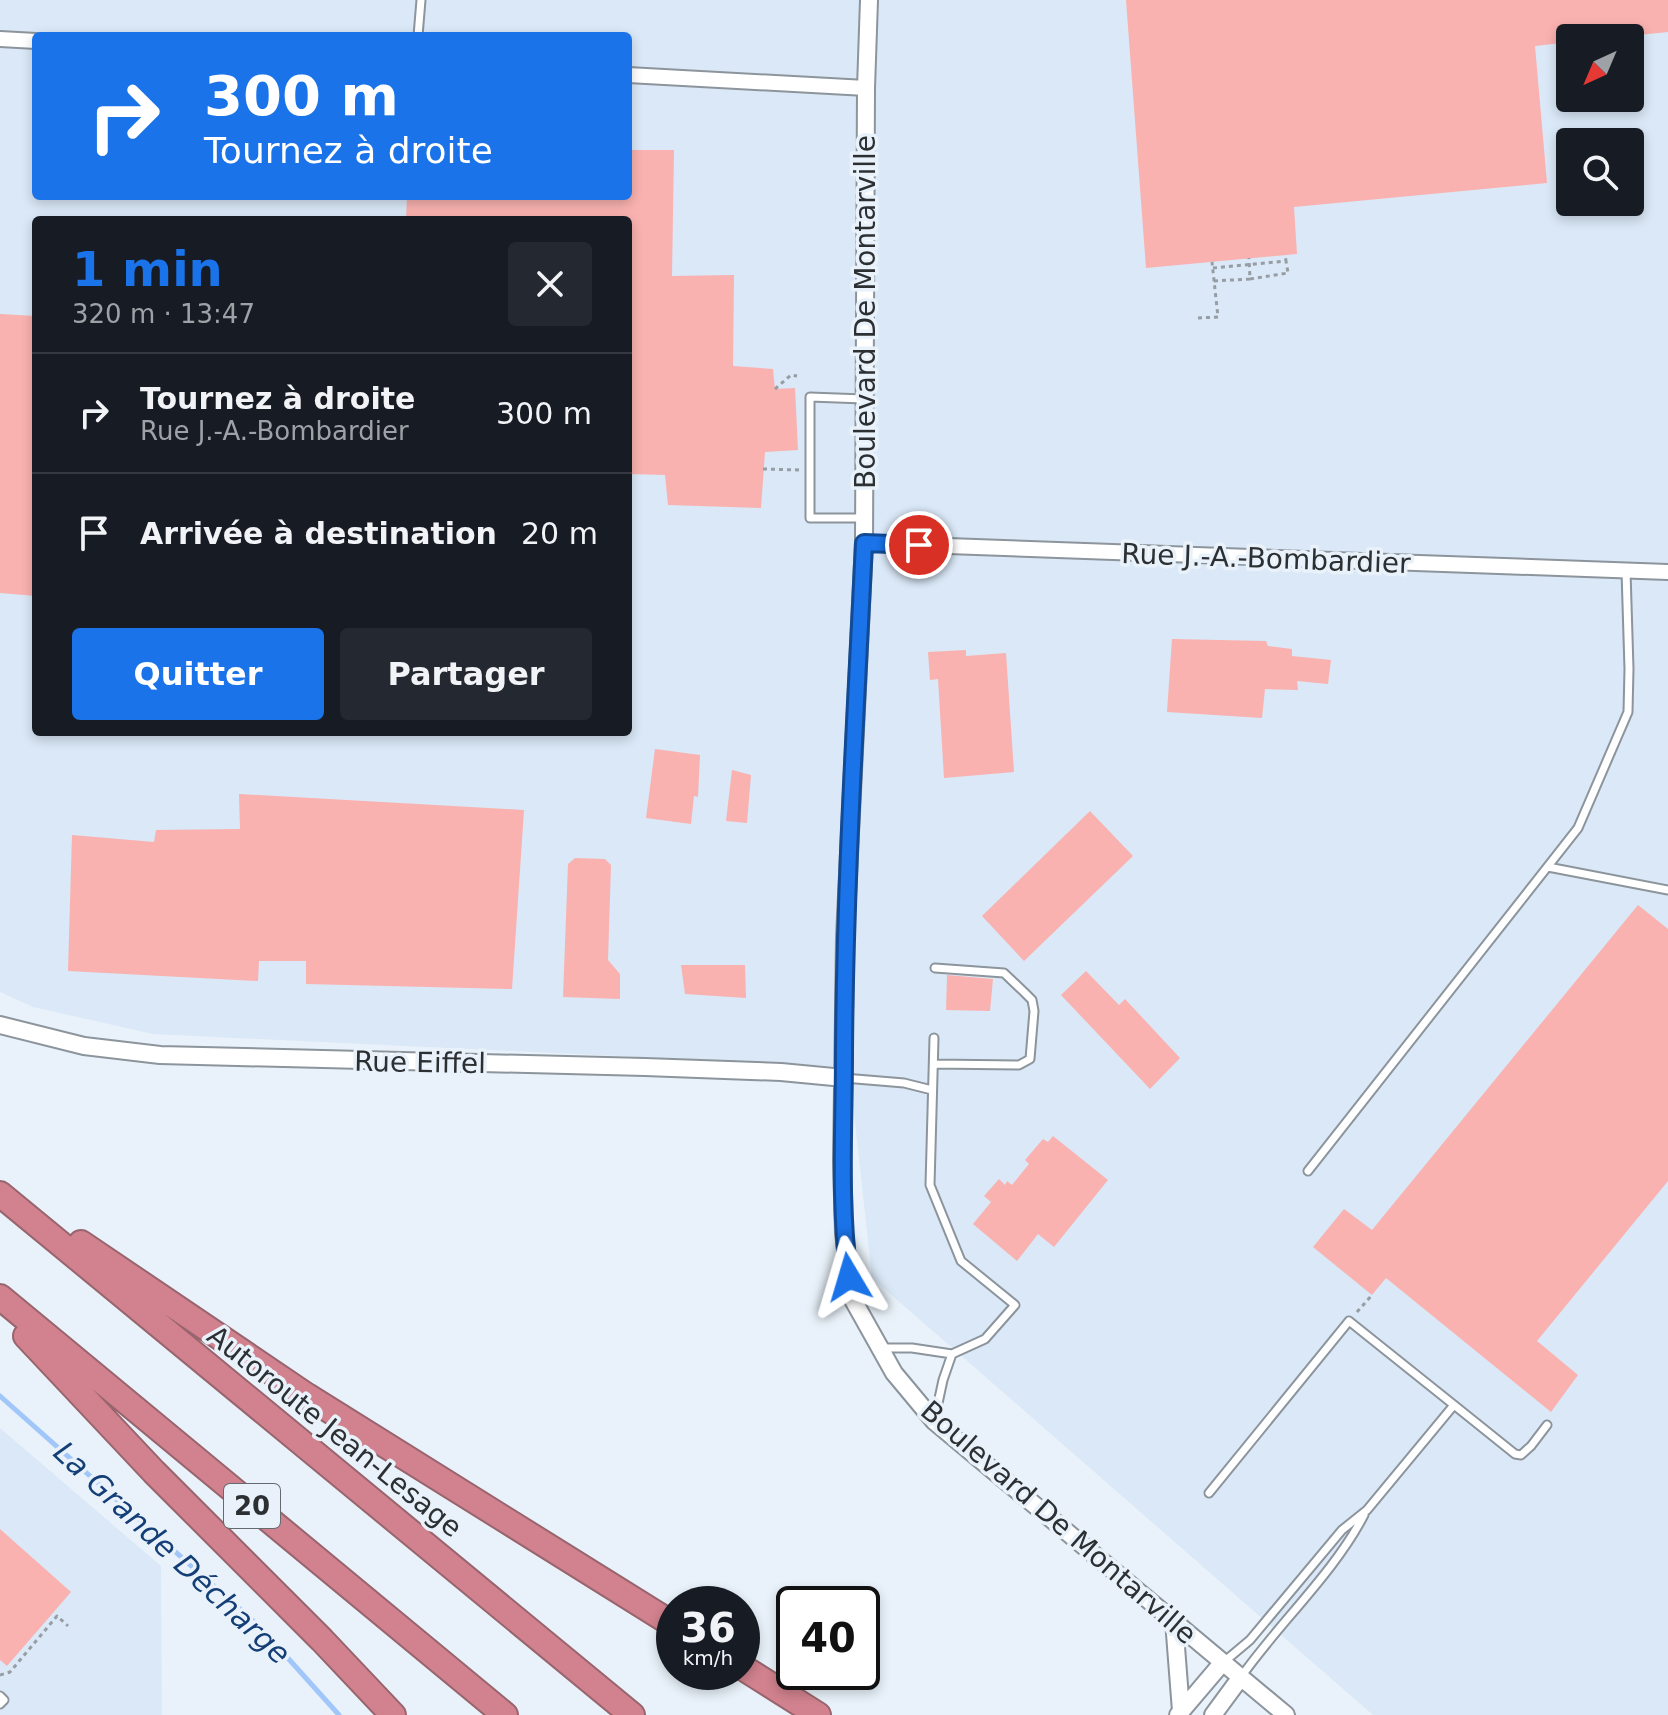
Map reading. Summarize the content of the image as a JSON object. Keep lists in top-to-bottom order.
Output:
{
  "streets": {
    "highway": ["Autoroute Jean-Lesage", "20"],
    "street": ["Boulevard De Montarville", "Rue J.-A.-Bombardier", "Rue Eiffel"]
  },
  "crossings": [
    ["Boulevard De Montarville", "Rue J.-A.-Bombardier"],
    ["Boulevard De Montarville", "Rue Eiffel"]
  ],
  "water": ["La Grande Décharge"],
  "north": "bottom left",
  "page": {
    "turn": ["300 m", "Tournez à droite"],
    "heading": ["1 min", "320 m · 13:47"],
    "list": [
      {
        "name": "Tournez à droite",
        "note": "Rue J.-A.-Bombardier",
        "value": "300 m"
      },
      {
        "name": "Arrivée à destination",
        "value": "20 m"
      }
    ],
    "buttons": ["Quitter", "Partager"],
    "speed": "36 km/h",
    "limit": "40"
  }
}
